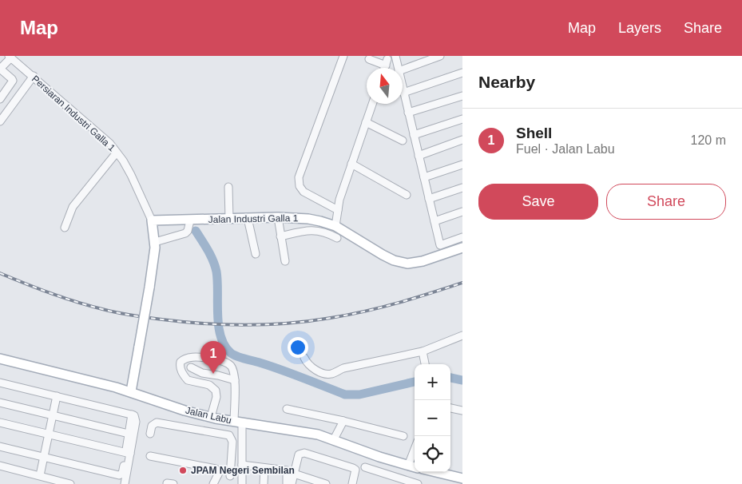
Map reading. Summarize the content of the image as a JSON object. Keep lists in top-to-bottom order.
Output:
{
  "streets": {
    "main road": ["Jalan Industri Galla 1", "Jalan Labu"],
    "street": ["Persiaran Industri Galla 1"]
  },
  "crossings": [
    ["Persiaran Industri Galla 1", "Jalan Industri Galla 1"]
  ],
  "places": ["JPAM Negeri Sembilan"],
  "north": "top",
  "page": {
    "header": "Map",
    "nav": ["Map", "Layers", "Share"],
    "heading": "Nearby",
    "list": [
      {
        "mark": "1",
        "name": "Shell",
        "note": "Fuel · Jalan Labu",
        "value": "120 m"
      }
    ],
    "buttons": ["Save", "Share"],
    "pins": "1",
    "map_buttons": ["+", "−"]
  }
}
